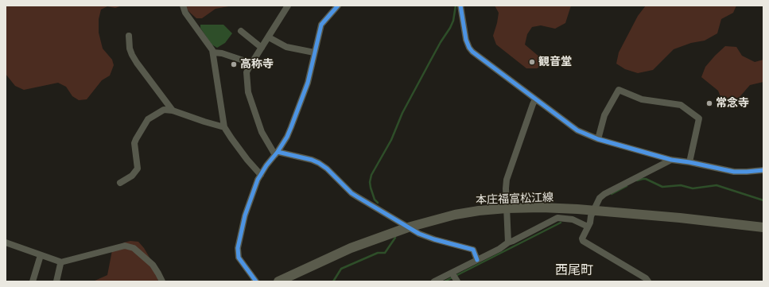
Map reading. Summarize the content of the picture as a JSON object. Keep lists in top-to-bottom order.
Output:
{
  "streets": {
    "main road": ["本庄福富松江線"]
  },
  "districts": ["西尾町"],
  "places": ["観音堂", "高称寺", "常念寺"]
}
